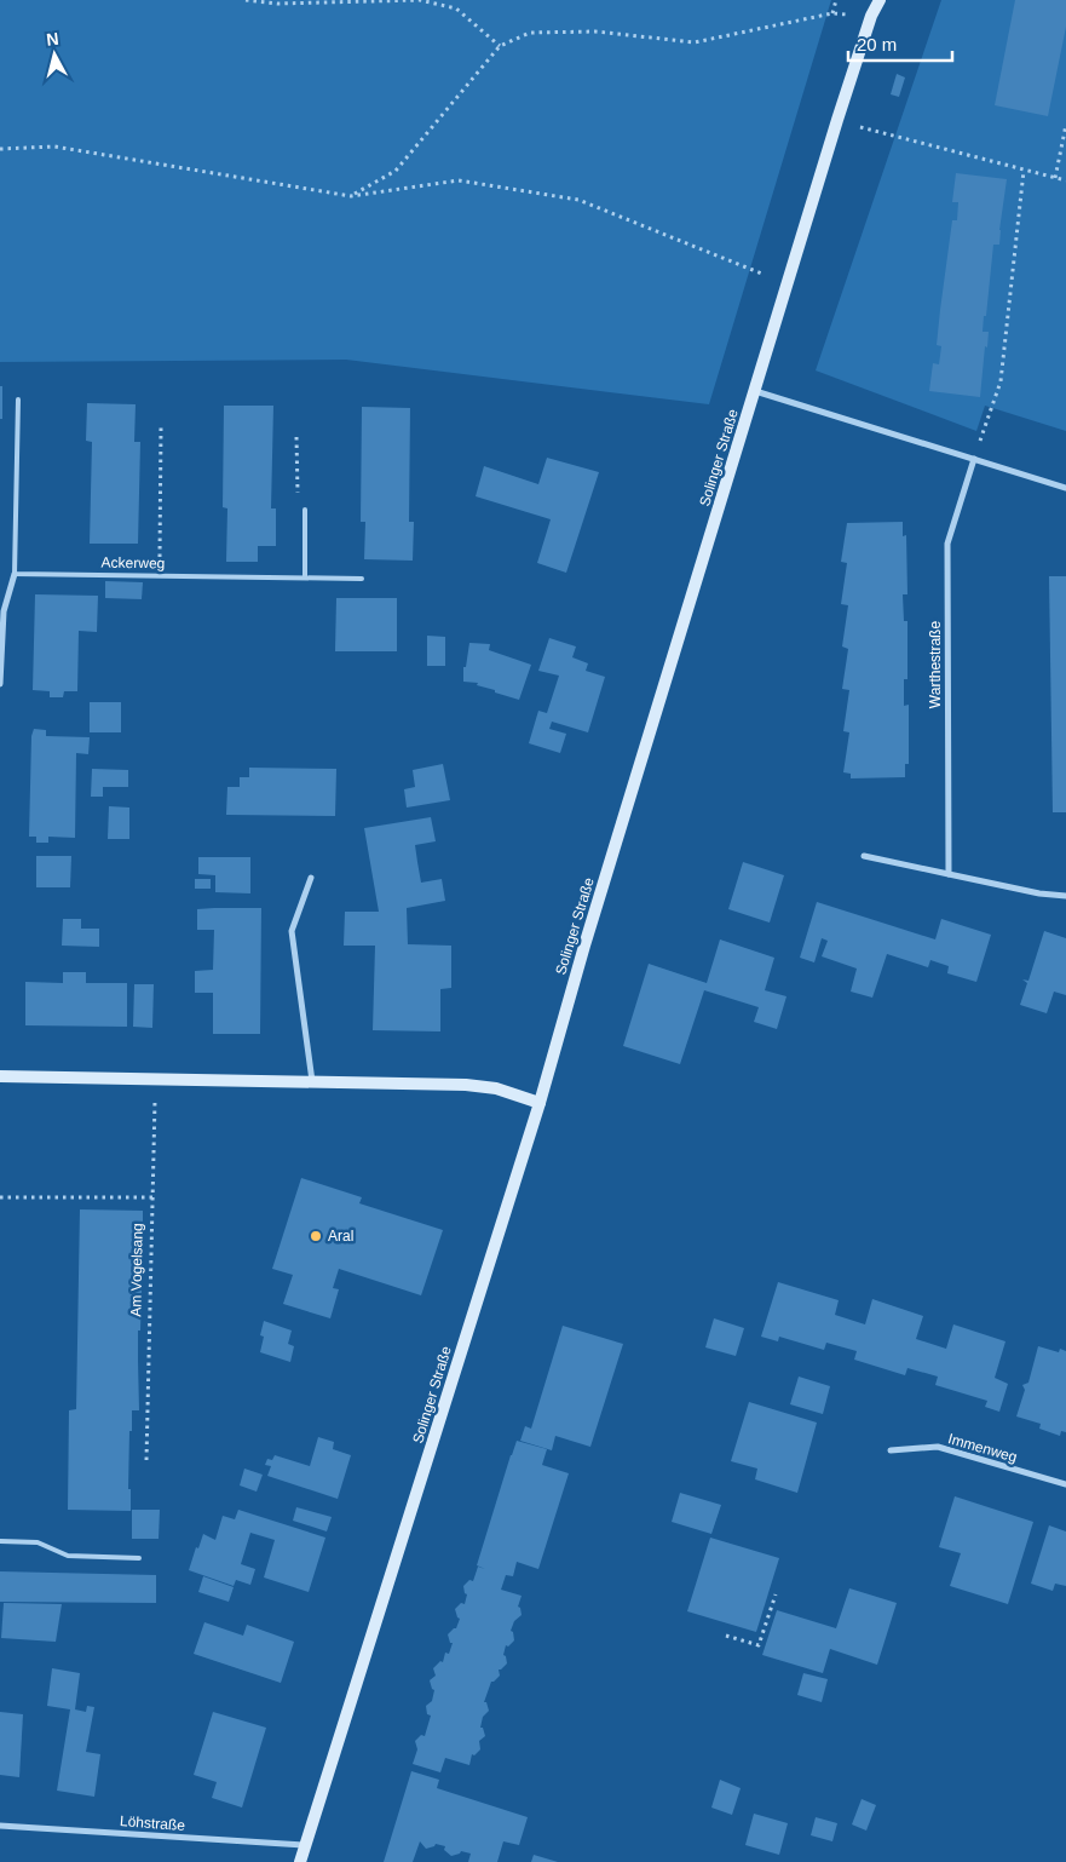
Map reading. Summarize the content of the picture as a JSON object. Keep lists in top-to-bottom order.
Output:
{
  "streets": {
    "main road": ["Solinger Straße"],
    "street": ["Warthestraße", "Immenweg", "Löhstraße"],
    "lane": ["Ackerweg"],
    "path": ["Am Vogelsang"]
  },
  "crossings": [
    ["Solinger Straße", "Löhstraße"]
  ],
  "places": ["Aral"],
  "scale_bar": "20 m",
  "north": "top"
}
